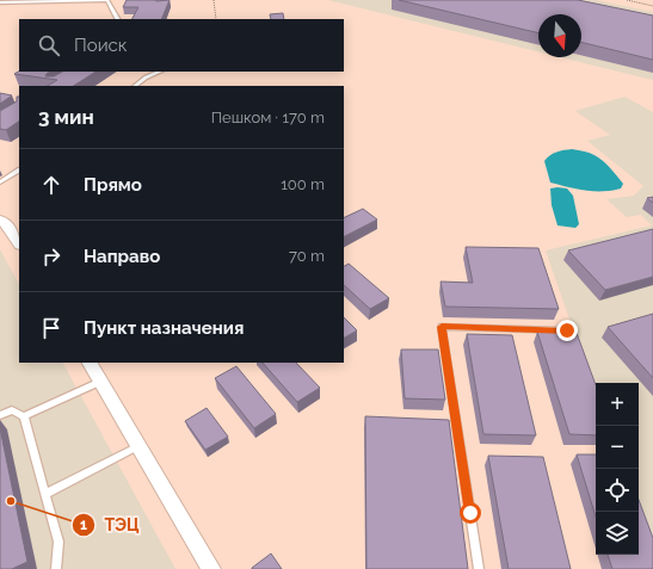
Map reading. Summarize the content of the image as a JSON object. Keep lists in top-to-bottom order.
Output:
{
  "places": ["ТЭЦ"],
  "north": "bottom",
  "page": {
    "search": "Поиск",
    "heading": ["3 мин", "Пешком · 170 m"],
    "list": [
      ["Прямо", "100 m"],
      ["Направо", "70 m"],
      "Пункт назначения"
    ],
    "map_buttons": ["+", "−"]
  }
}
